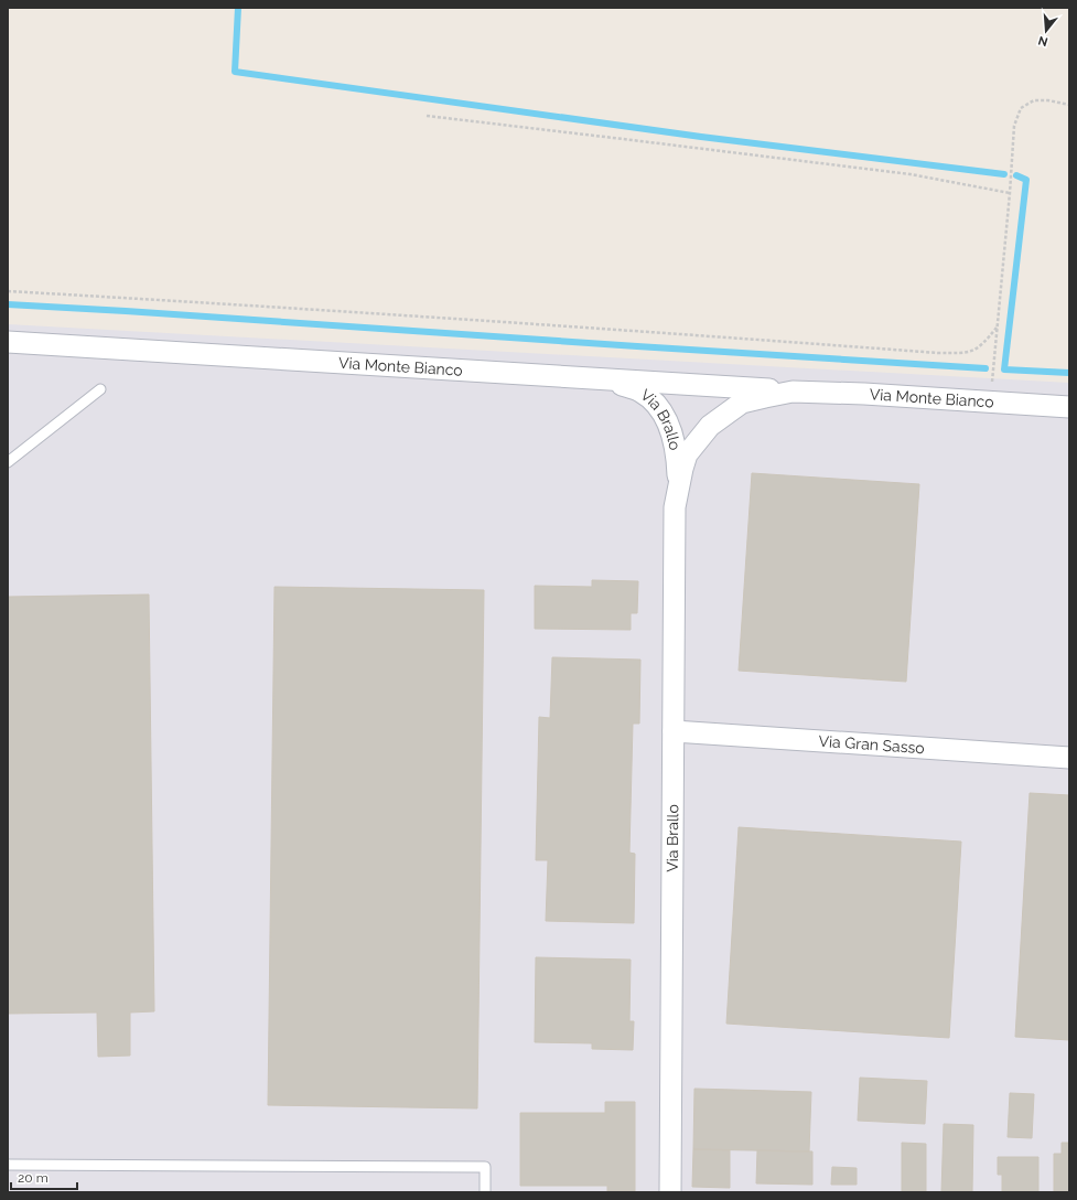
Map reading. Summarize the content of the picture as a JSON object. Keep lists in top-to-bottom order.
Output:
{
  "streets": {
    "street": ["Via Monte Bianco", "Via Brallo", "Via Gran Sasso"]
  },
  "crossings": [
    ["Via Monte Bianco", "Via Brallo"],
    ["Via Brallo", "Via Gran Sasso"]
  ],
  "scale_bar": "20 m",
  "north": "bottom"
}
